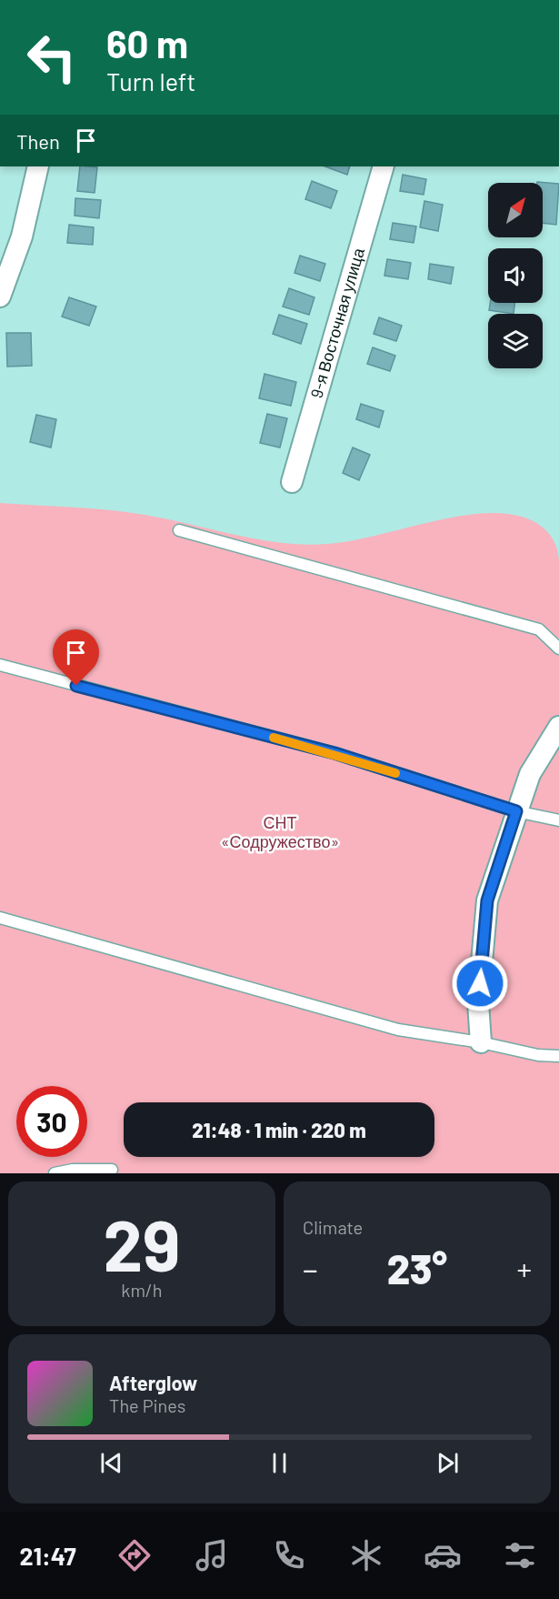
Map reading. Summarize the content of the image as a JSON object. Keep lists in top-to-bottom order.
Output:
{
  "streets": {
    "street": ["9-я Восточная улица"]
  },
  "parks": ["СНТ «Содружество»"],
  "north": "top right",
  "page": {
    "turn": ["60 m", "Turn left"],
    "then": "Then",
    "limit": "30",
    "trip": "21:48 · 1 min · 220 m",
    "tile": [
      ["29", "km/h"],
      "Climate"
    ],
    "heat": ["−", "23°", "+"],
    "song": ["Afterglow", "The Pines"],
    "tabs": "21:47"
  }
}
